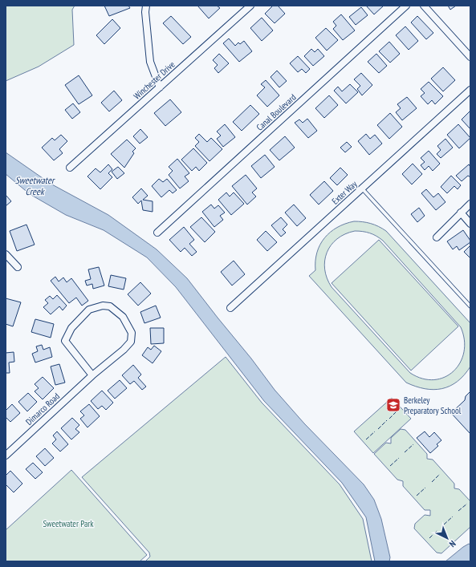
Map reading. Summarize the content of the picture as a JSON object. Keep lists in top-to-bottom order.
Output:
{
  "streets": {
    "street": [
      "Winchester Drive",
      "Canal Boulevard",
      "Exter Way",
      "Dimarco Road"
    ]
  },
  "water": ["Sweetwater Creek"],
  "parks": ["Sweetwater Park"],
  "places": {
    "school or university": ["Berkeley Preparatory School"]
  },
  "north": "bottom right"
}
